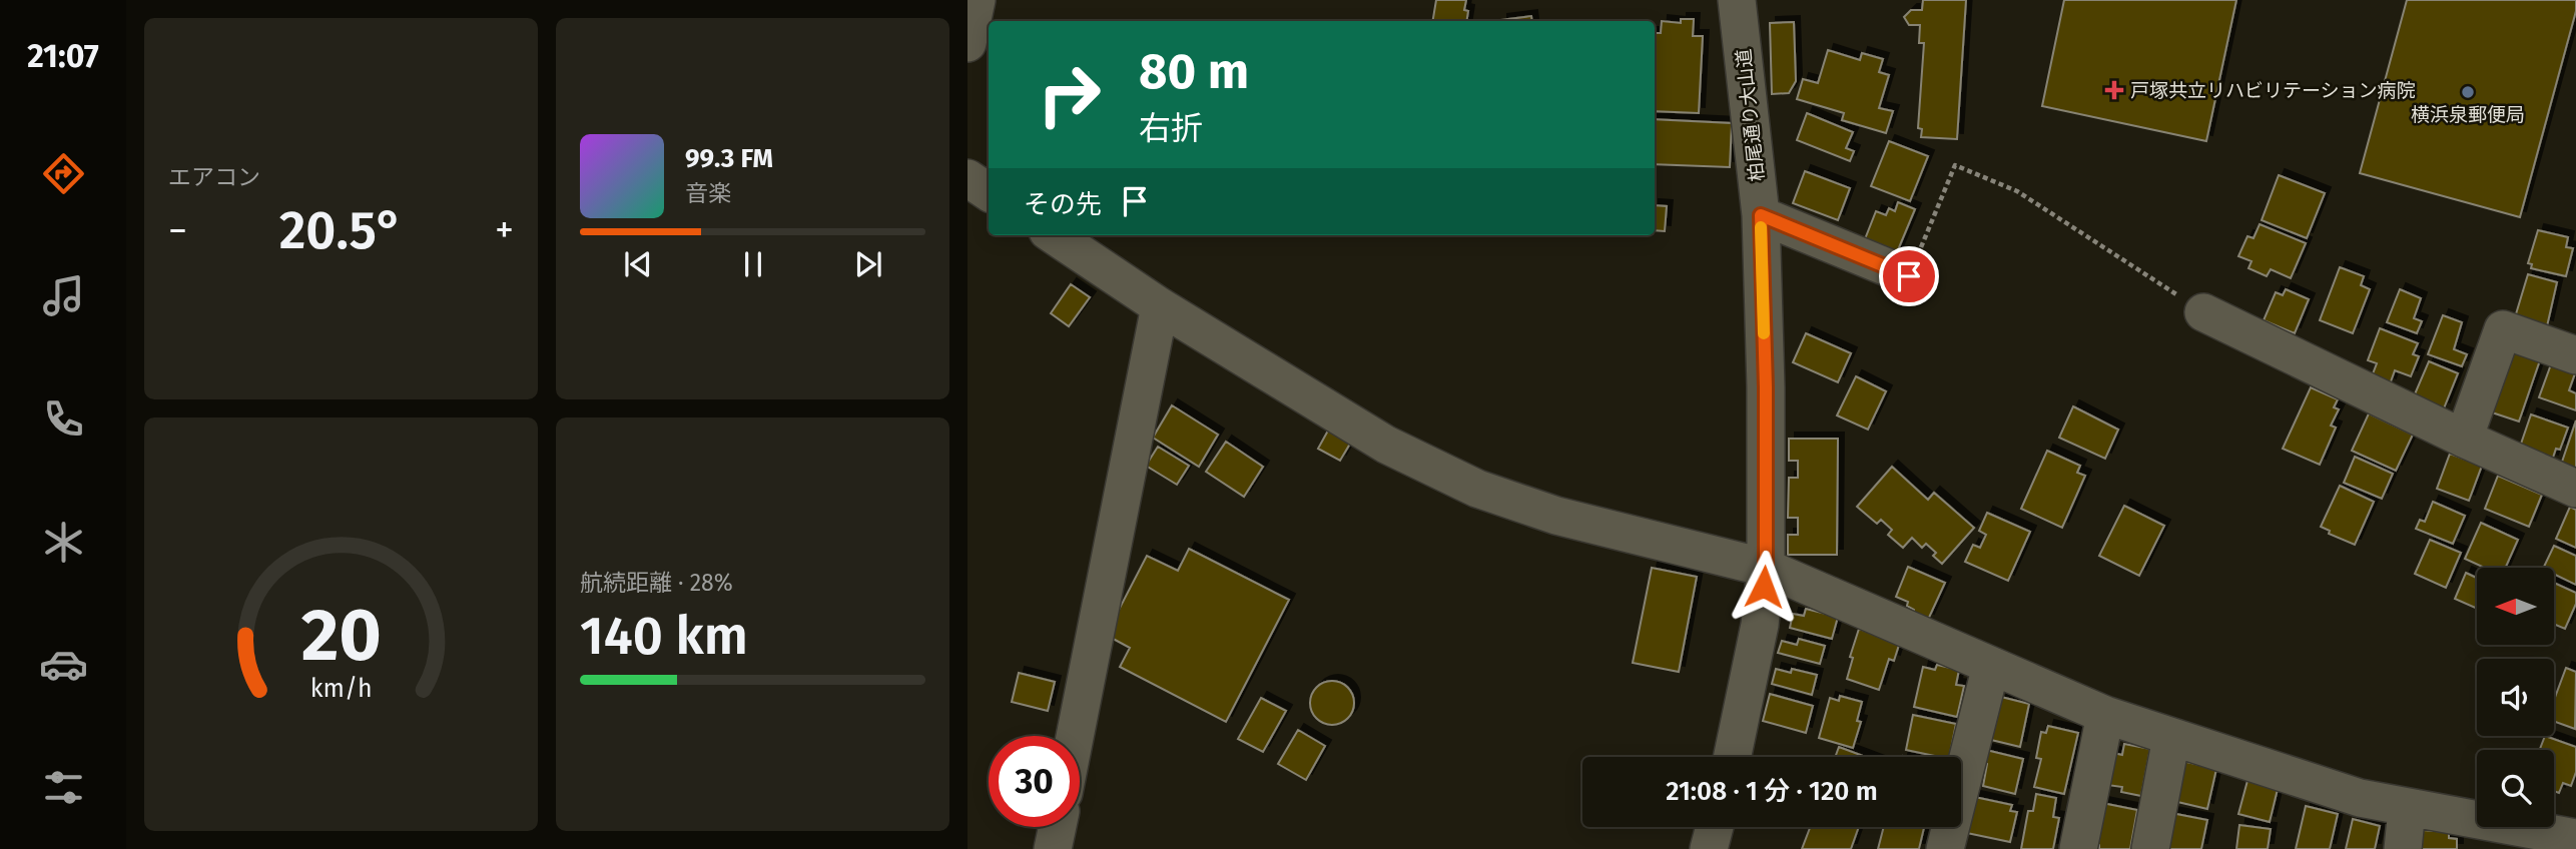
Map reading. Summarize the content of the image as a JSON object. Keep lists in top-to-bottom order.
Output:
{
  "streets": {
    "street": ["柏尾通り大山道"]
  },
  "places": {
    "health": ["戸塚共立リハビリテーション病院"],
    "other": ["横浜泉郵便局"]
  },
  "north": "left",
  "page": {
    "tabs": "21:07",
    "tile": [
      "エアコン",
      ["航続距離 · 28%", "140 km"]
    ],
    "turn": ["80 m", "右折"],
    "song": ["99.3 FM", "音楽"],
    "then": "その先",
    "heat": ["−", "20.5°", "+"],
    "limit": "30",
    "trip": "21:08 · 1 分 · 120 m",
    "gauge": ["20", "km/h"]
  }
}
